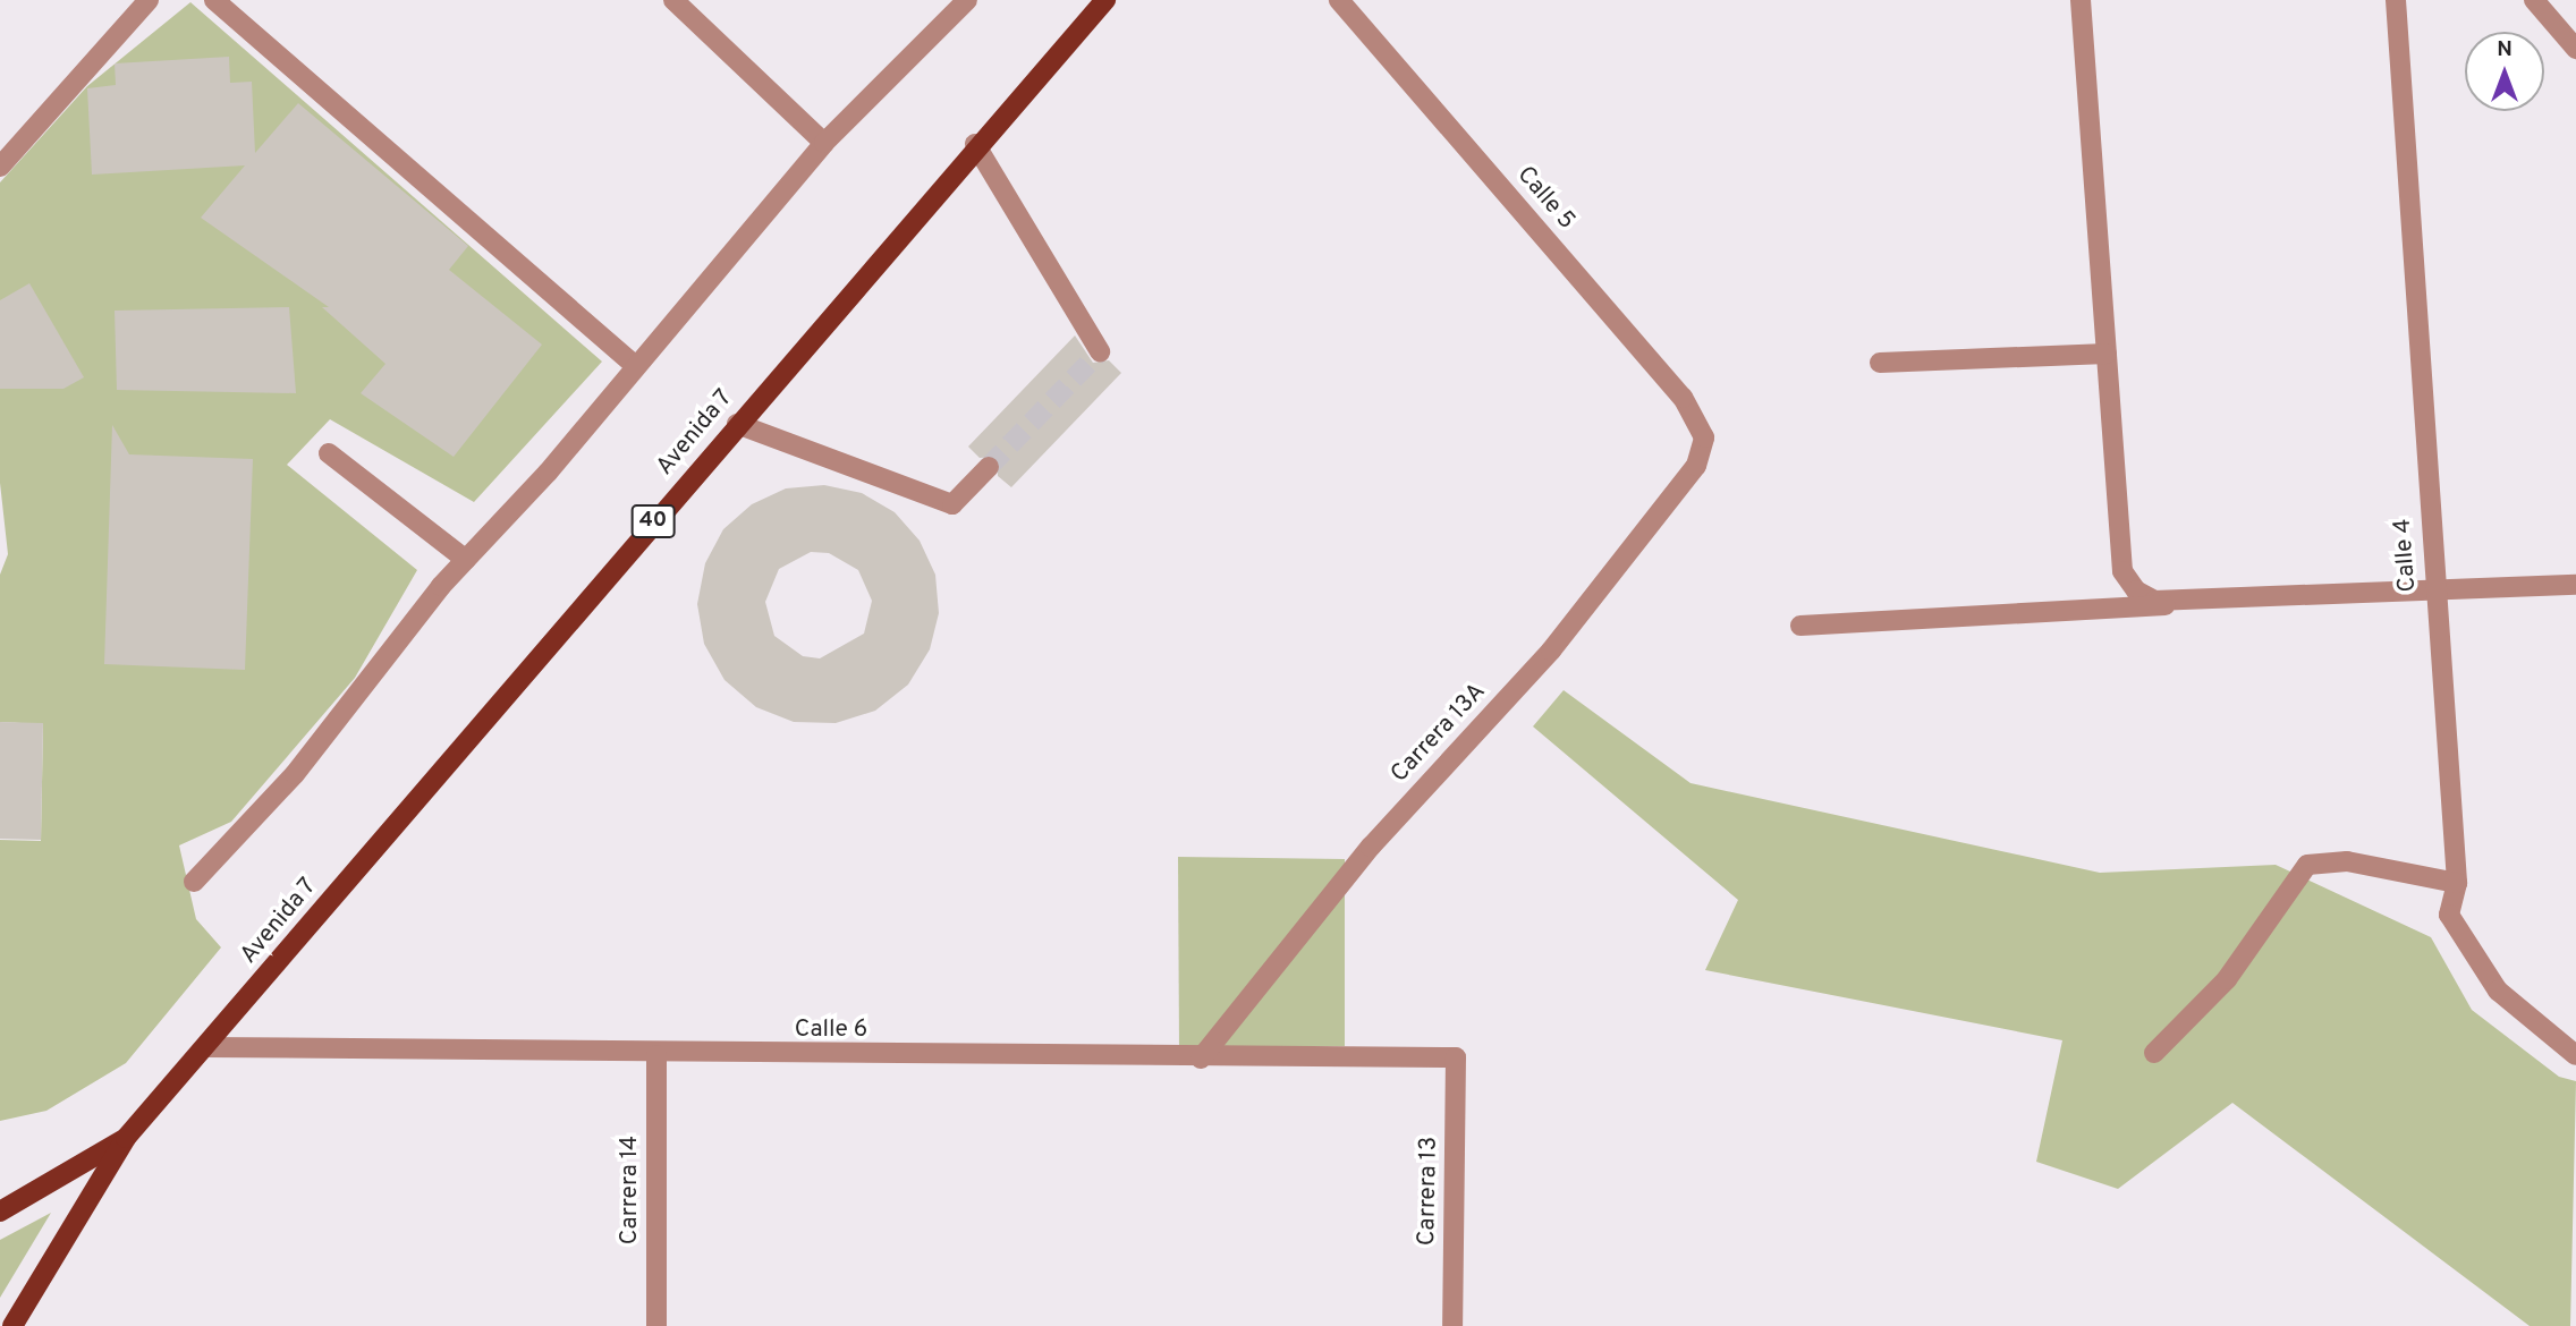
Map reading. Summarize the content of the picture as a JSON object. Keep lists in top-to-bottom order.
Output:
{
  "streets": {
    "main road": ["Avenida 7", "40"],
    "street": [
      "Calle 5",
      "Calle 4",
      "Carrera 13A",
      "Calle 6",
      "Carrera 14",
      "Carrera 13"
    ]
  },
  "crossings": [
    ["Calle 5", "Carrera 13A"],
    ["Avenida 7", "Calle 6"],
    ["Carrera 13A", "Calle 6"],
    ["Calle 6", "Carrera 14"],
    ["Calle 6", "Carrera 13"]
  ],
  "north": "top"
}
